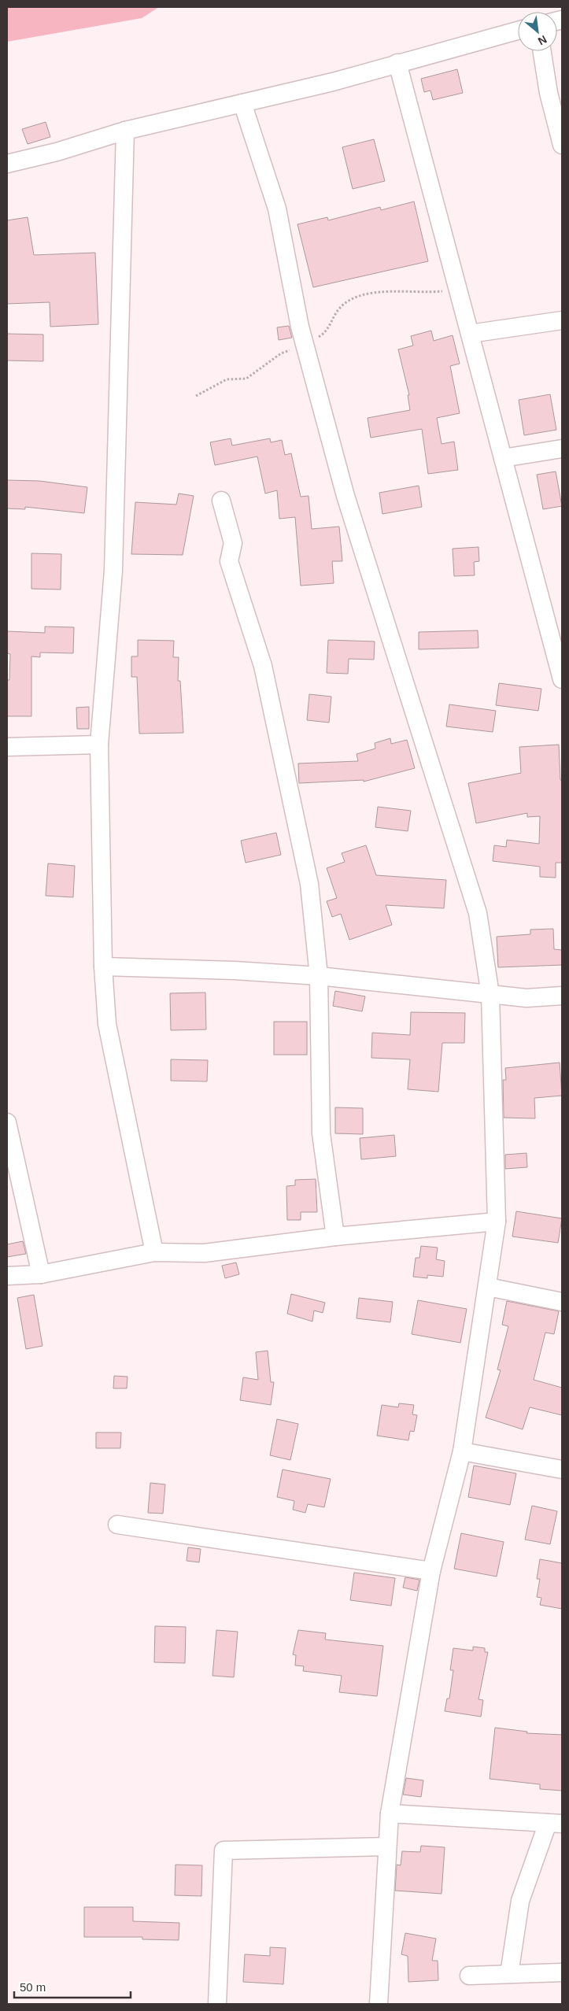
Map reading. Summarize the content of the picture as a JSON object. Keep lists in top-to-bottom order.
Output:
{
  "scale_bar": "50 m",
  "north": "bottom right"
}
